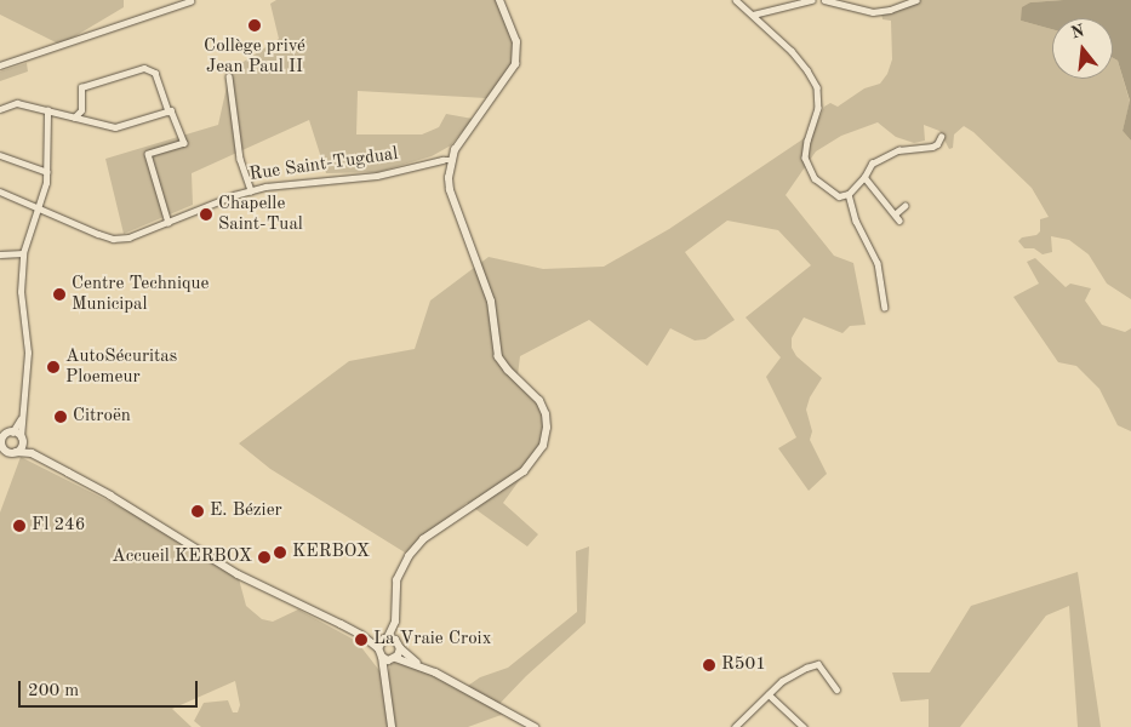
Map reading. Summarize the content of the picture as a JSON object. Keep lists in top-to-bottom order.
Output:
{
  "streets": {
    "street": ["Rue Saint-Tugdual"]
  },
  "places": [
    "Collège privé Jean Paul II",
    "Chapelle Saint-Tual",
    "Centre Technique Municipal",
    "AutoSécuritas Ploemeur",
    "Citroën",
    "E. Bézier",
    "Fl 246",
    "KERBOX",
    "Accueil KERBOX",
    "La Vraie Croix",
    "R501"
  ],
  "scale_bar": "200 m",
  "north": "top"
}
